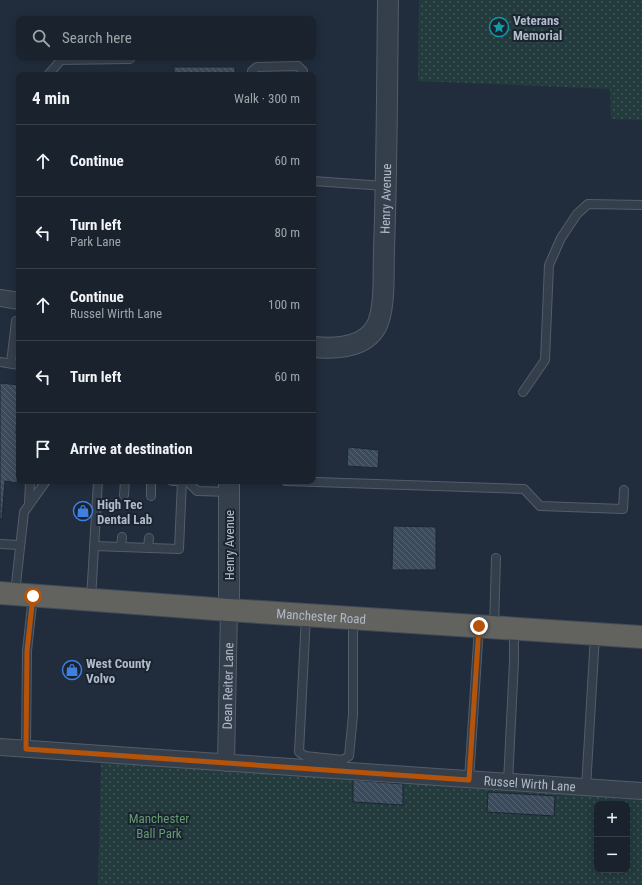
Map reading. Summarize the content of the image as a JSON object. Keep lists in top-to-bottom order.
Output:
{
  "streets": {
    "highway": ["Manchester Road"],
    "street": ["Henry Avenue", "Dean Reiter Lane", "Russel Wirth Lane"]
  },
  "crossings": [
    ["Henry Avenue", "Manchester Road"],
    ["Henry Avenue", "Dean Reiter Lane"],
    ["Manchester Road", "Dean Reiter Lane"],
    ["Dean Reiter Lane", "Russel Wirth Lane"]
  ],
  "parks": ["Manchester Ball Park"],
  "places": {
    "place": ["Veterans Memorial"],
    "shop": ["High Tec Dental Lab", "West County Volvo"]
  },
  "page": {
    "search": "Search here",
    "heading": ["4 min", "Walk · 300 m"],
    "list": [
      ["Continue", "60 m"],
      ["Turn left", "Park Lane", "80 m"],
      ["Continue", "Russel Wirth Lane", "100 m"],
      ["Turn left", "60 m"],
      "Arrive at destination"
    ],
    "map_buttons": ["+", "−"]
  }
}
